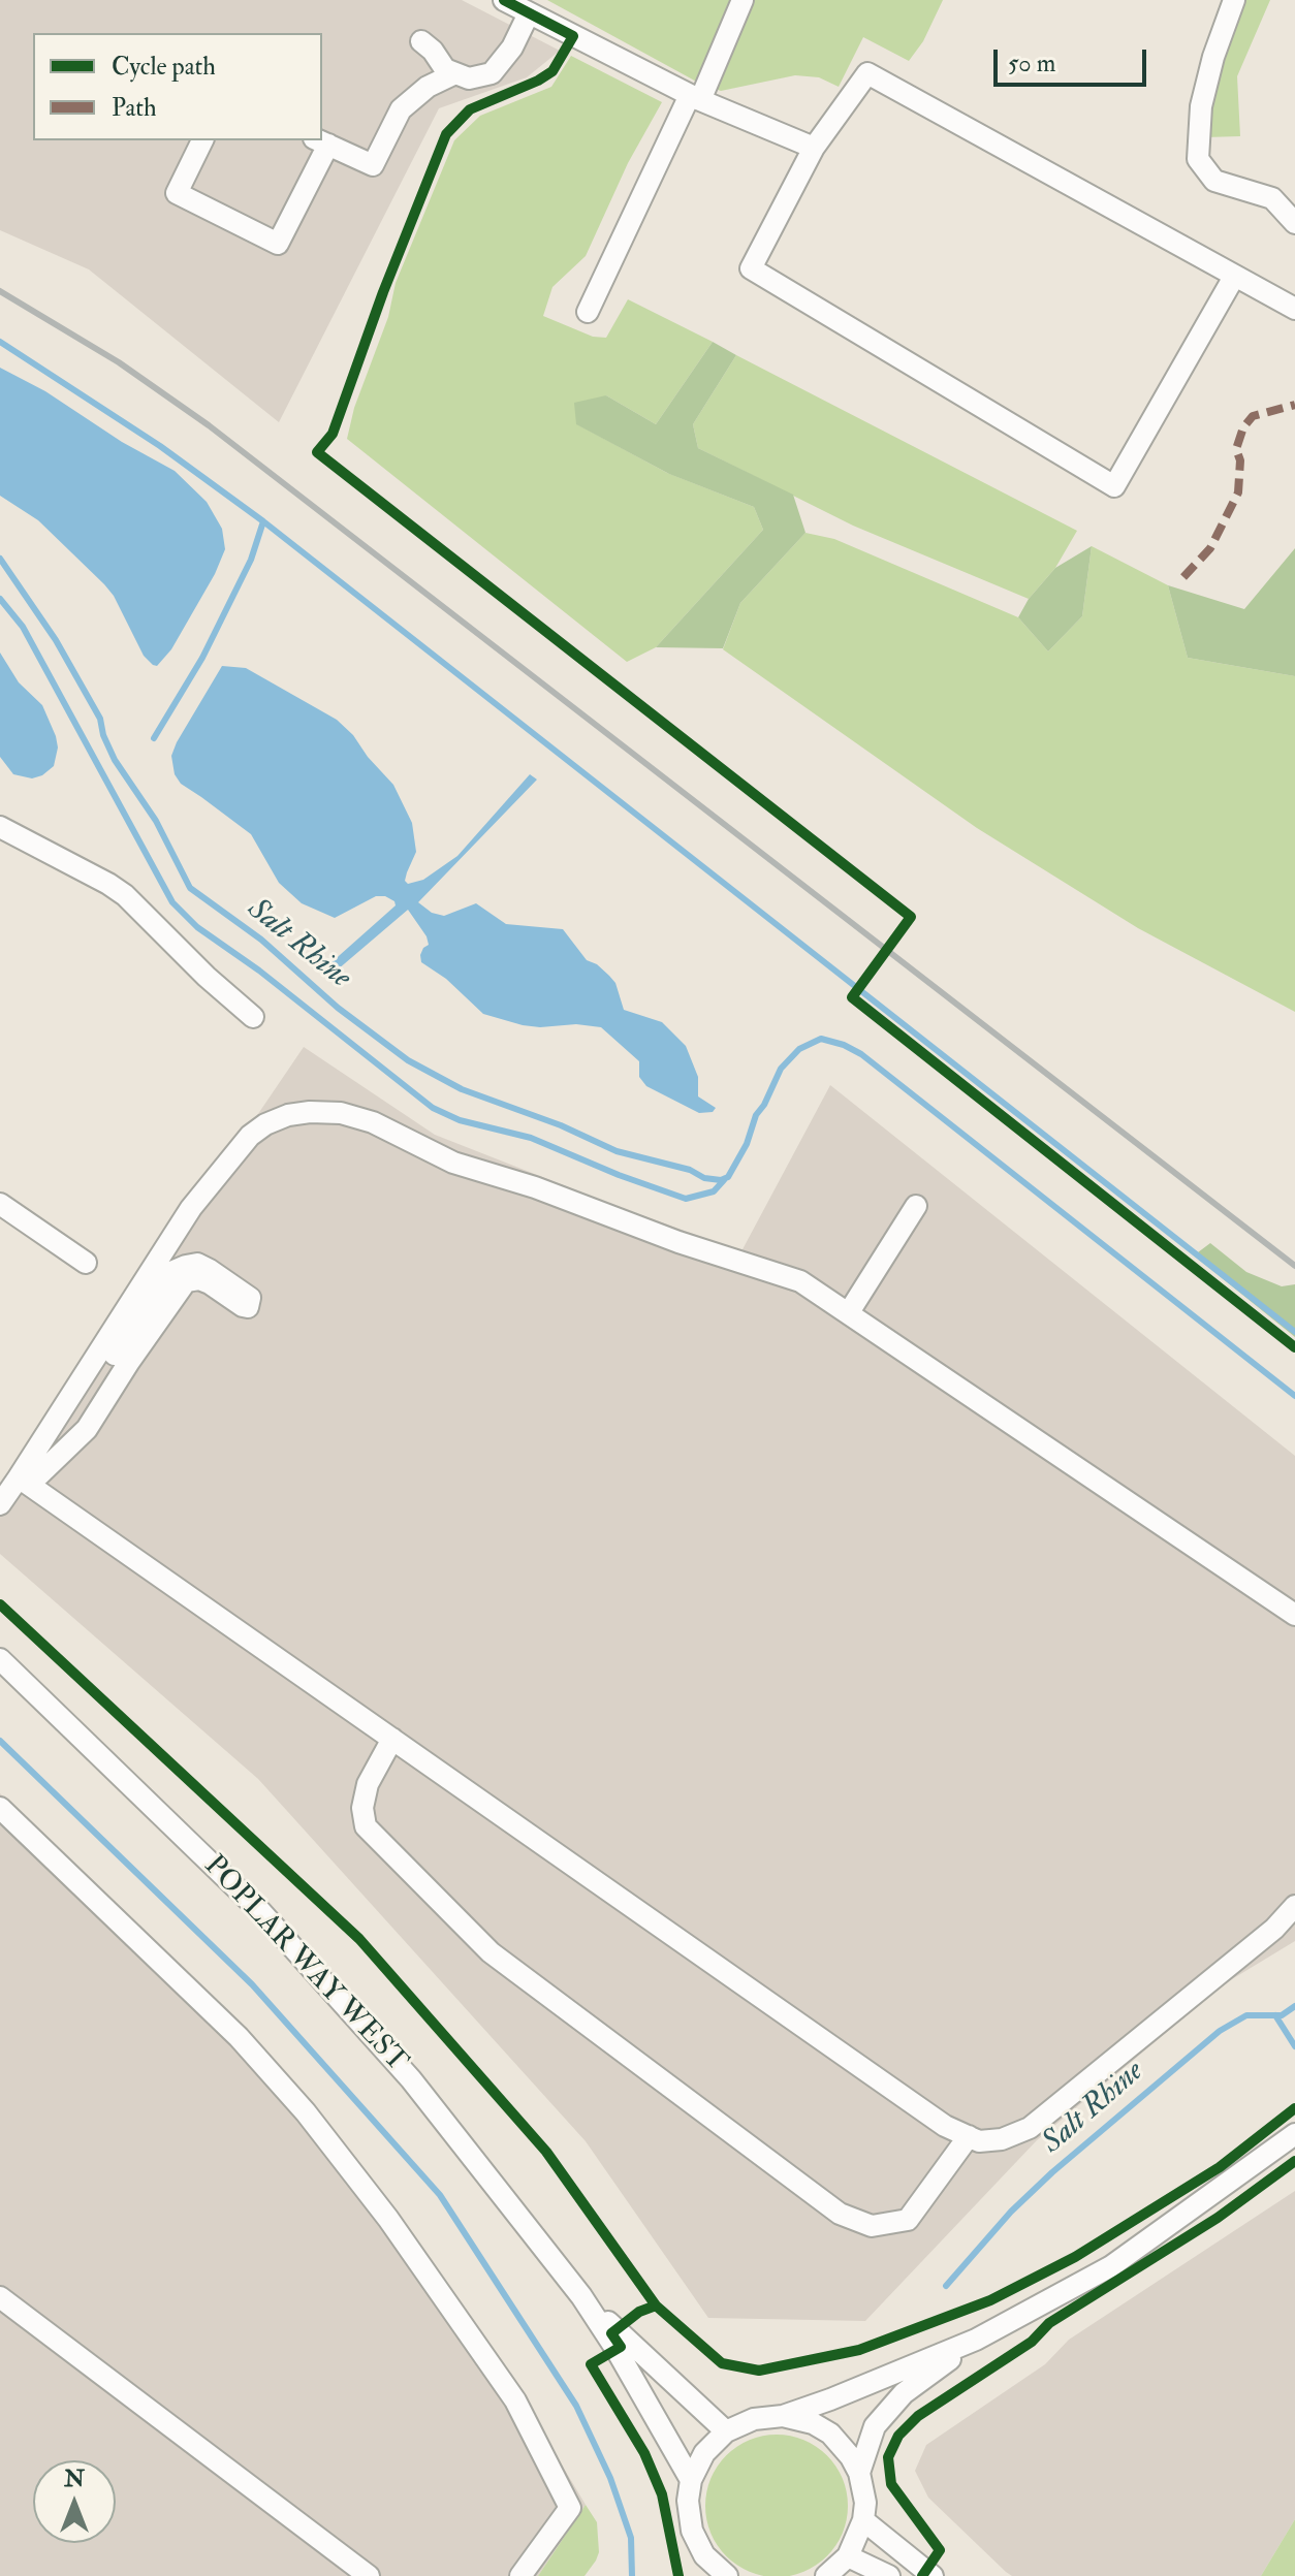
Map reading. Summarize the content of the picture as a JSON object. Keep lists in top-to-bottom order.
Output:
{
  "streets": {
    "street": ["POPLAR WAY WEST"]
  },
  "water": ["Salt Rhine"],
  "legend": ["Cycle path", "Path"],
  "scale_bar": "50 m",
  "north": "top"
}
